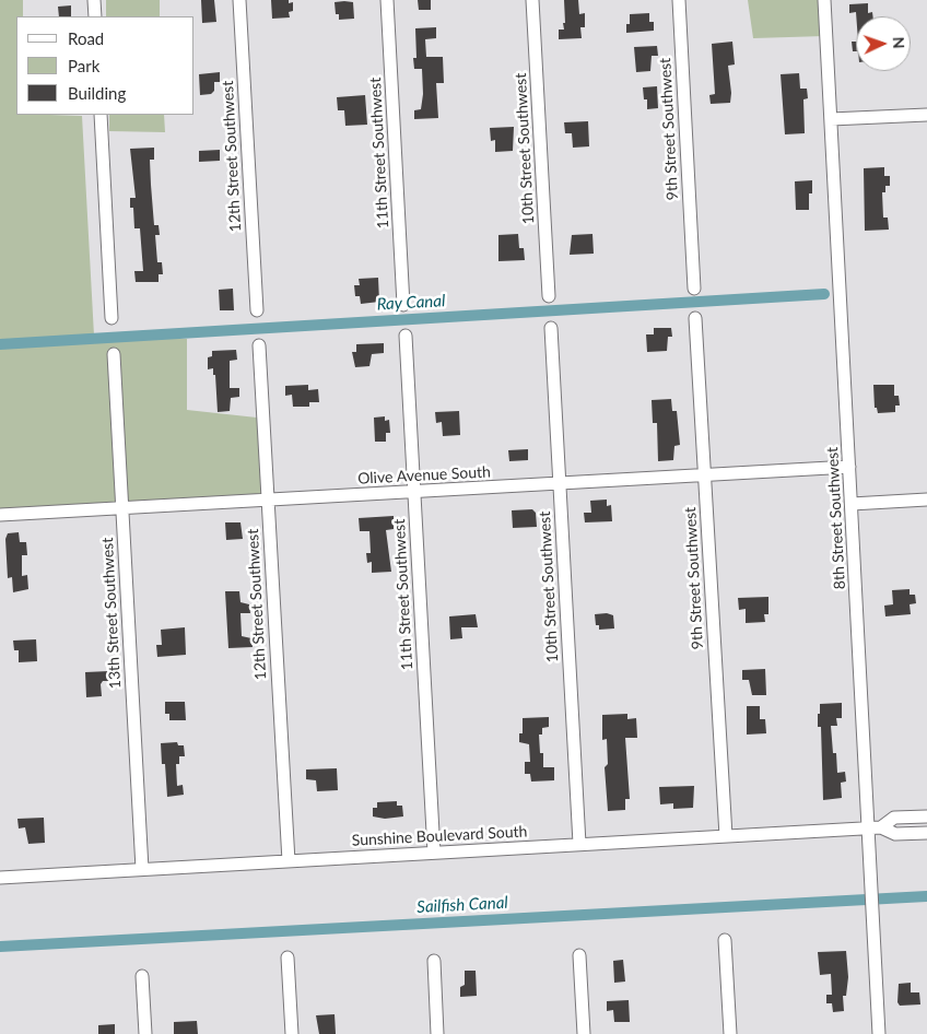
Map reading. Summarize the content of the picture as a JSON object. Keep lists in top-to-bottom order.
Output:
{
  "streets": {
    "street": [
      "9th Street Southwest",
      "10th Street Southwest",
      "11th Street Southwest",
      "12th Street Southwest",
      "Olive Avenue South",
      "8th Street Southwest",
      "13th Street Southwest",
      "Sunshine Boulevard South"
    ]
  },
  "crossings": [
    ["9th Street Southwest", "Olive Avenue South"],
    ["9th Street Southwest", "Sunshine Boulevard South"],
    ["10th Street Southwest", "Olive Avenue South"],
    ["10th Street Southwest", "Sunshine Boulevard South"],
    ["11th Street Southwest", "Olive Avenue South"],
    ["11th Street Southwest", "Sunshine Boulevard South"],
    ["12th Street Southwest", "Olive Avenue South"],
    ["12th Street Southwest", "Sunshine Boulevard South"],
    ["Olive Avenue South", "8th Street Southwest"],
    ["Olive Avenue South", "13th Street Southwest"],
    ["8th Street Southwest", "Sunshine Boulevard South"],
    ["13th Street Southwest", "Sunshine Boulevard South"]
  ],
  "water": ["Ray Canal", "Sailfish Canal"],
  "legend": ["Road", "Park", "Building"],
  "north": "right"
}
